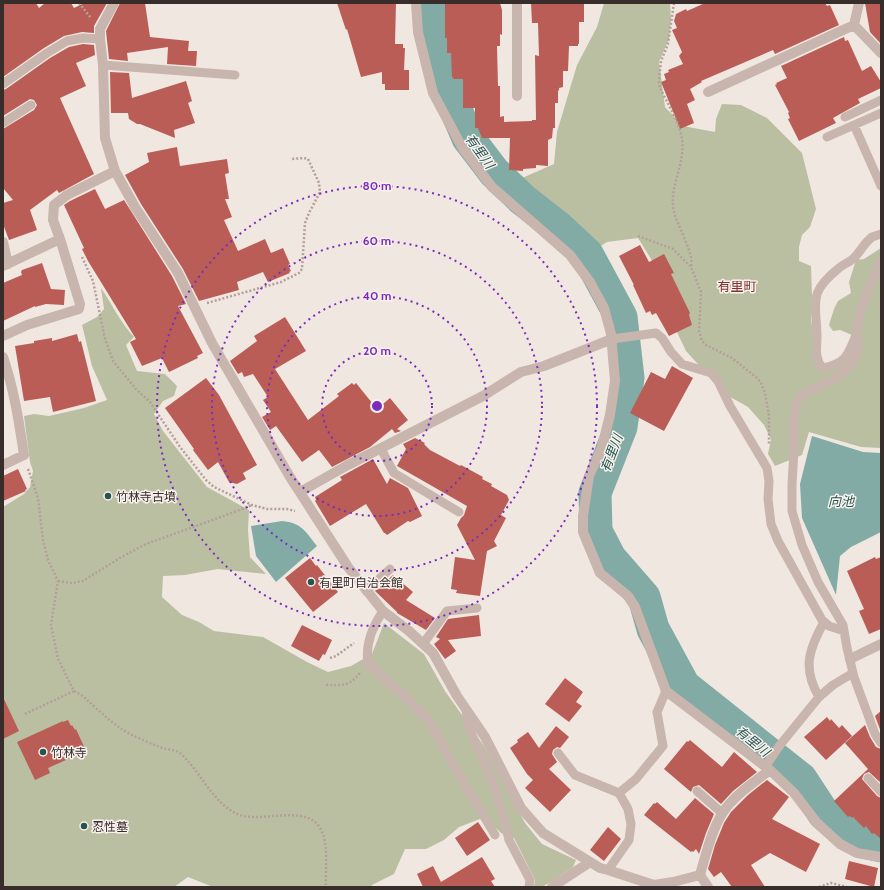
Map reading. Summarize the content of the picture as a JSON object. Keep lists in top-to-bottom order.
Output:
{
  "districts": ["有里町"],
  "water": ["有里川", "向池"],
  "places": [
    "竹林寺古墳",
    "有里町自治会館",
    "竹林寺",
    "忍性墓"
  ],
  "rings": [
    "80 m",
    "60 m",
    "40 m",
    "20 m"
  ]
}
